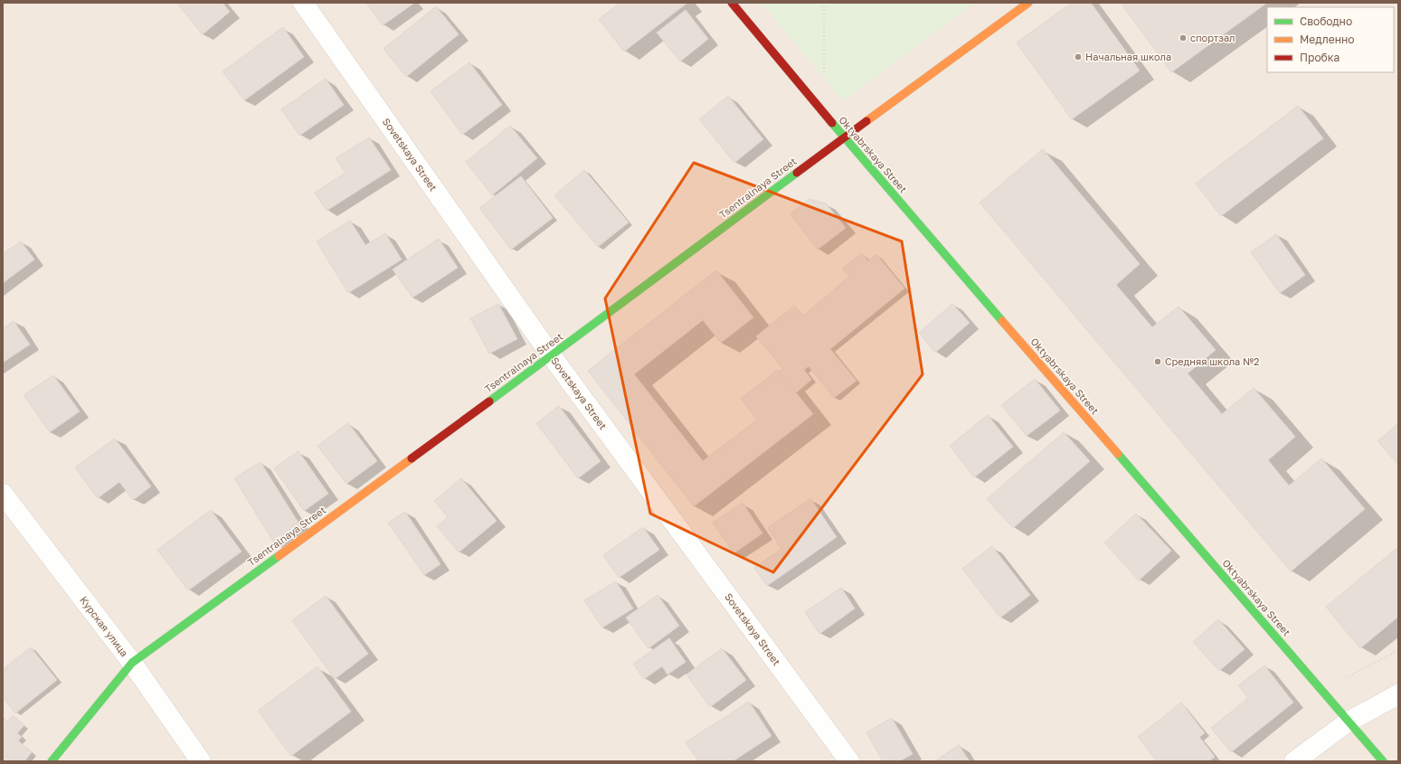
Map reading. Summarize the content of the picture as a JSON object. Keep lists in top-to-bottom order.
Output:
{
  "streets": {
    "street": [
      "Sovetskaya Street",
      "Oktyabrskaya Street",
      "Tsentralnaya Street",
      "Курская улица"
    ]
  },
  "crossings": [
    ["Sovetskaya Street", "Tsentralnaya Street"],
    ["Oktyabrskaya Street", "Tsentralnaya Street"],
    ["Tsentralnaya Street", "Курская улица"]
  ],
  "places": ["спортзал", "Начальная школа", "Средняя школа №2"],
  "legend": ["Свободно", "Медленно", "Пробка"]
}
